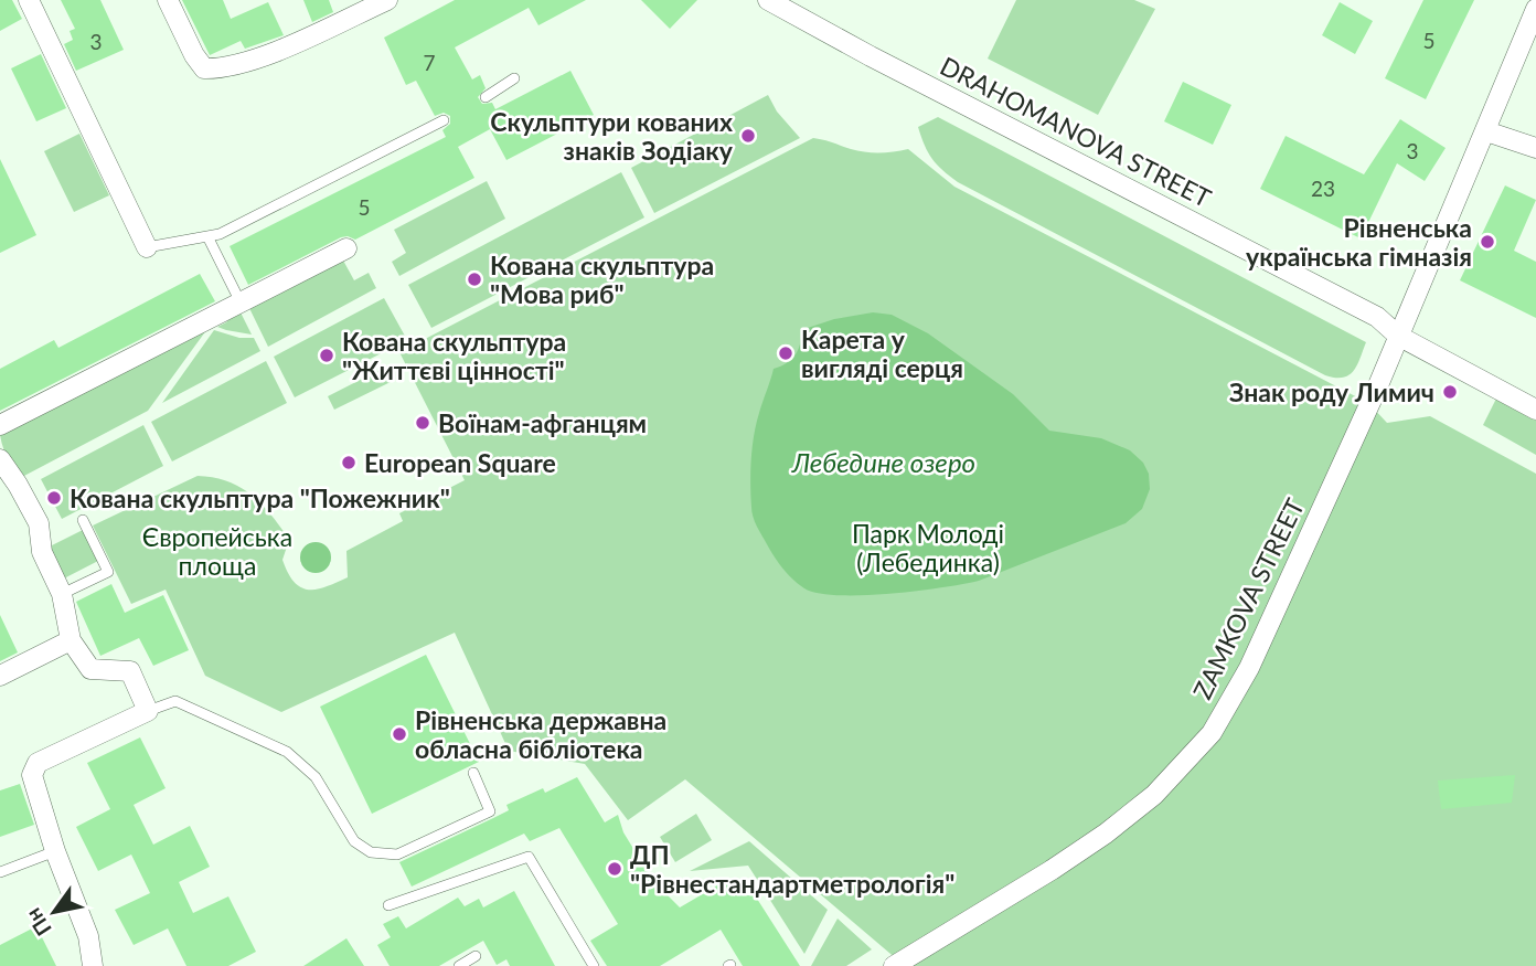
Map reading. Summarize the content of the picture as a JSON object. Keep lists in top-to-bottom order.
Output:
{
  "streets": {
    "street": ["DRAHOMANOVA STREET", "ZAMKOVA STREET"]
  },
  "crossings": [
    ["DRAHOMANOVA STREET", "ZAMKOVA STREET"]
  ],
  "water": ["Лебедине озеро"],
  "parks": ["Парк Молоді (Лебединка)", "Європейська площа"],
  "places": [
    "Скульптури кованих знаків Зодіаку",
    "Рівненська українська гімназія",
    "Кована скульптура \"Мова риб\"",
    "Карета у вигляді серця",
    "Кована скульптура \"Життєві цінності\"",
    "Знак роду Лимич",
    "Воїнам-афганцям",
    "European Square",
    "Кована скульптура \"Пожежник\"",
    "Рівненська державна обласна бібліотека",
    "ДП \"Рівнестандартметрологія\""
  ],
  "house_numbers": [
    "5",
    "3",
    "7",
    "3",
    "23",
    "5"
  ],
  "north": "bottom left"
}
